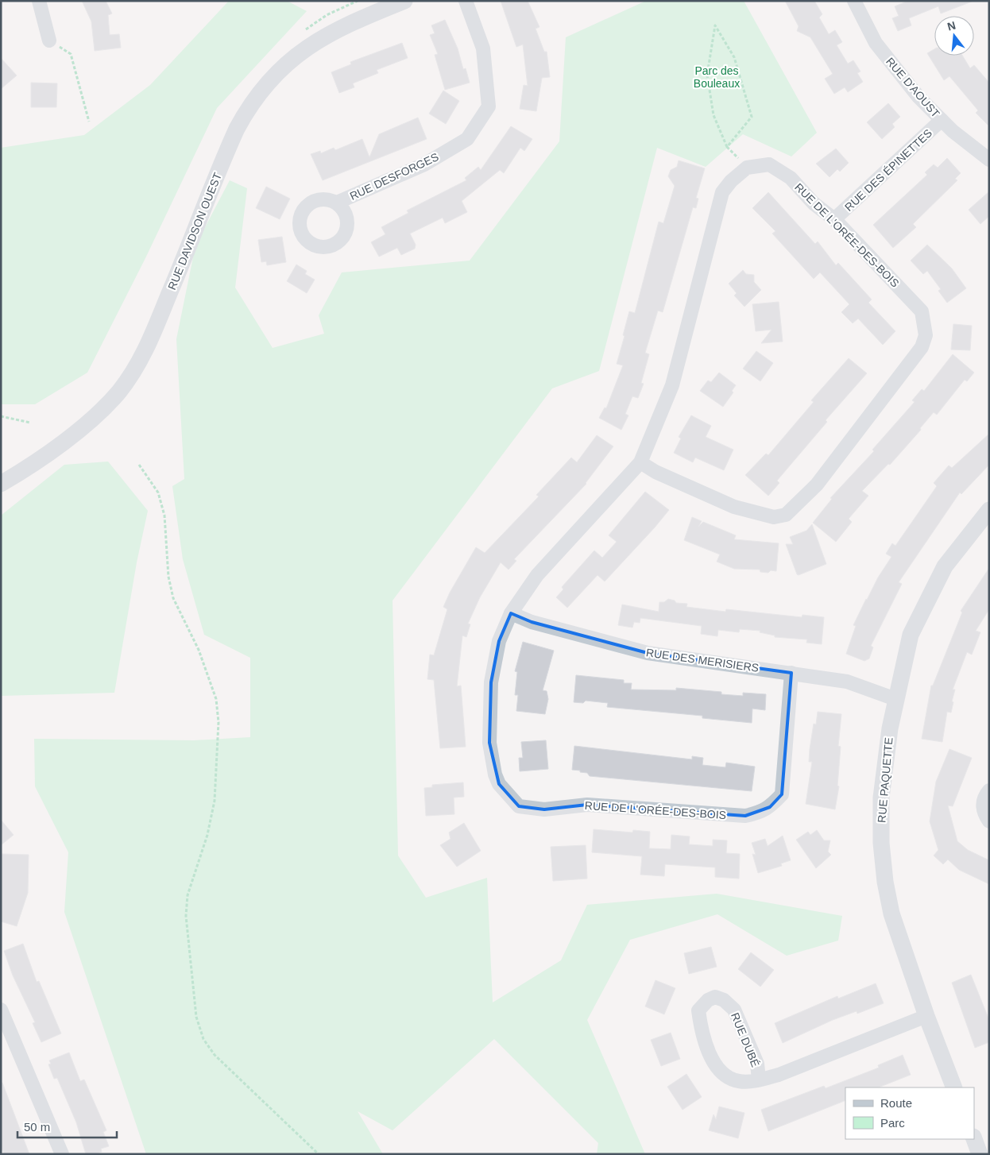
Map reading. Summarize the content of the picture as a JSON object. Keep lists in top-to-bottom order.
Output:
{
  "streets": {
    "street": [
      "RUE D'AOUST",
      "RUE DES ÉPINETTES",
      "RUE DESFORGES",
      "RUE DAVIDSON OUEST",
      "RUE DE L'ORÉE-DES-BOIS",
      "RUE DES MERISIERS",
      "RUE PAQUETTE",
      "RUE DUBÉ"
    ]
  },
  "crossings": [
    ["RUE D'AOUST", "RUE DES ÉPINETTES"],
    ["RUE DES ÉPINETTES", "RUE DE L'ORÉE-DES-BOIS"],
    ["RUE DE L'ORÉE-DES-BOIS", "RUE DES MERISIERS"],
    ["RUE DES MERISIERS", "RUE PAQUETTE"],
    ["RUE PAQUETTE", "RUE DUBÉ"]
  ],
  "parks": ["Parc des Bouleaux"],
  "legend": ["Route", "Parc"],
  "scale_bar": "50 m",
  "north": "top"
}
